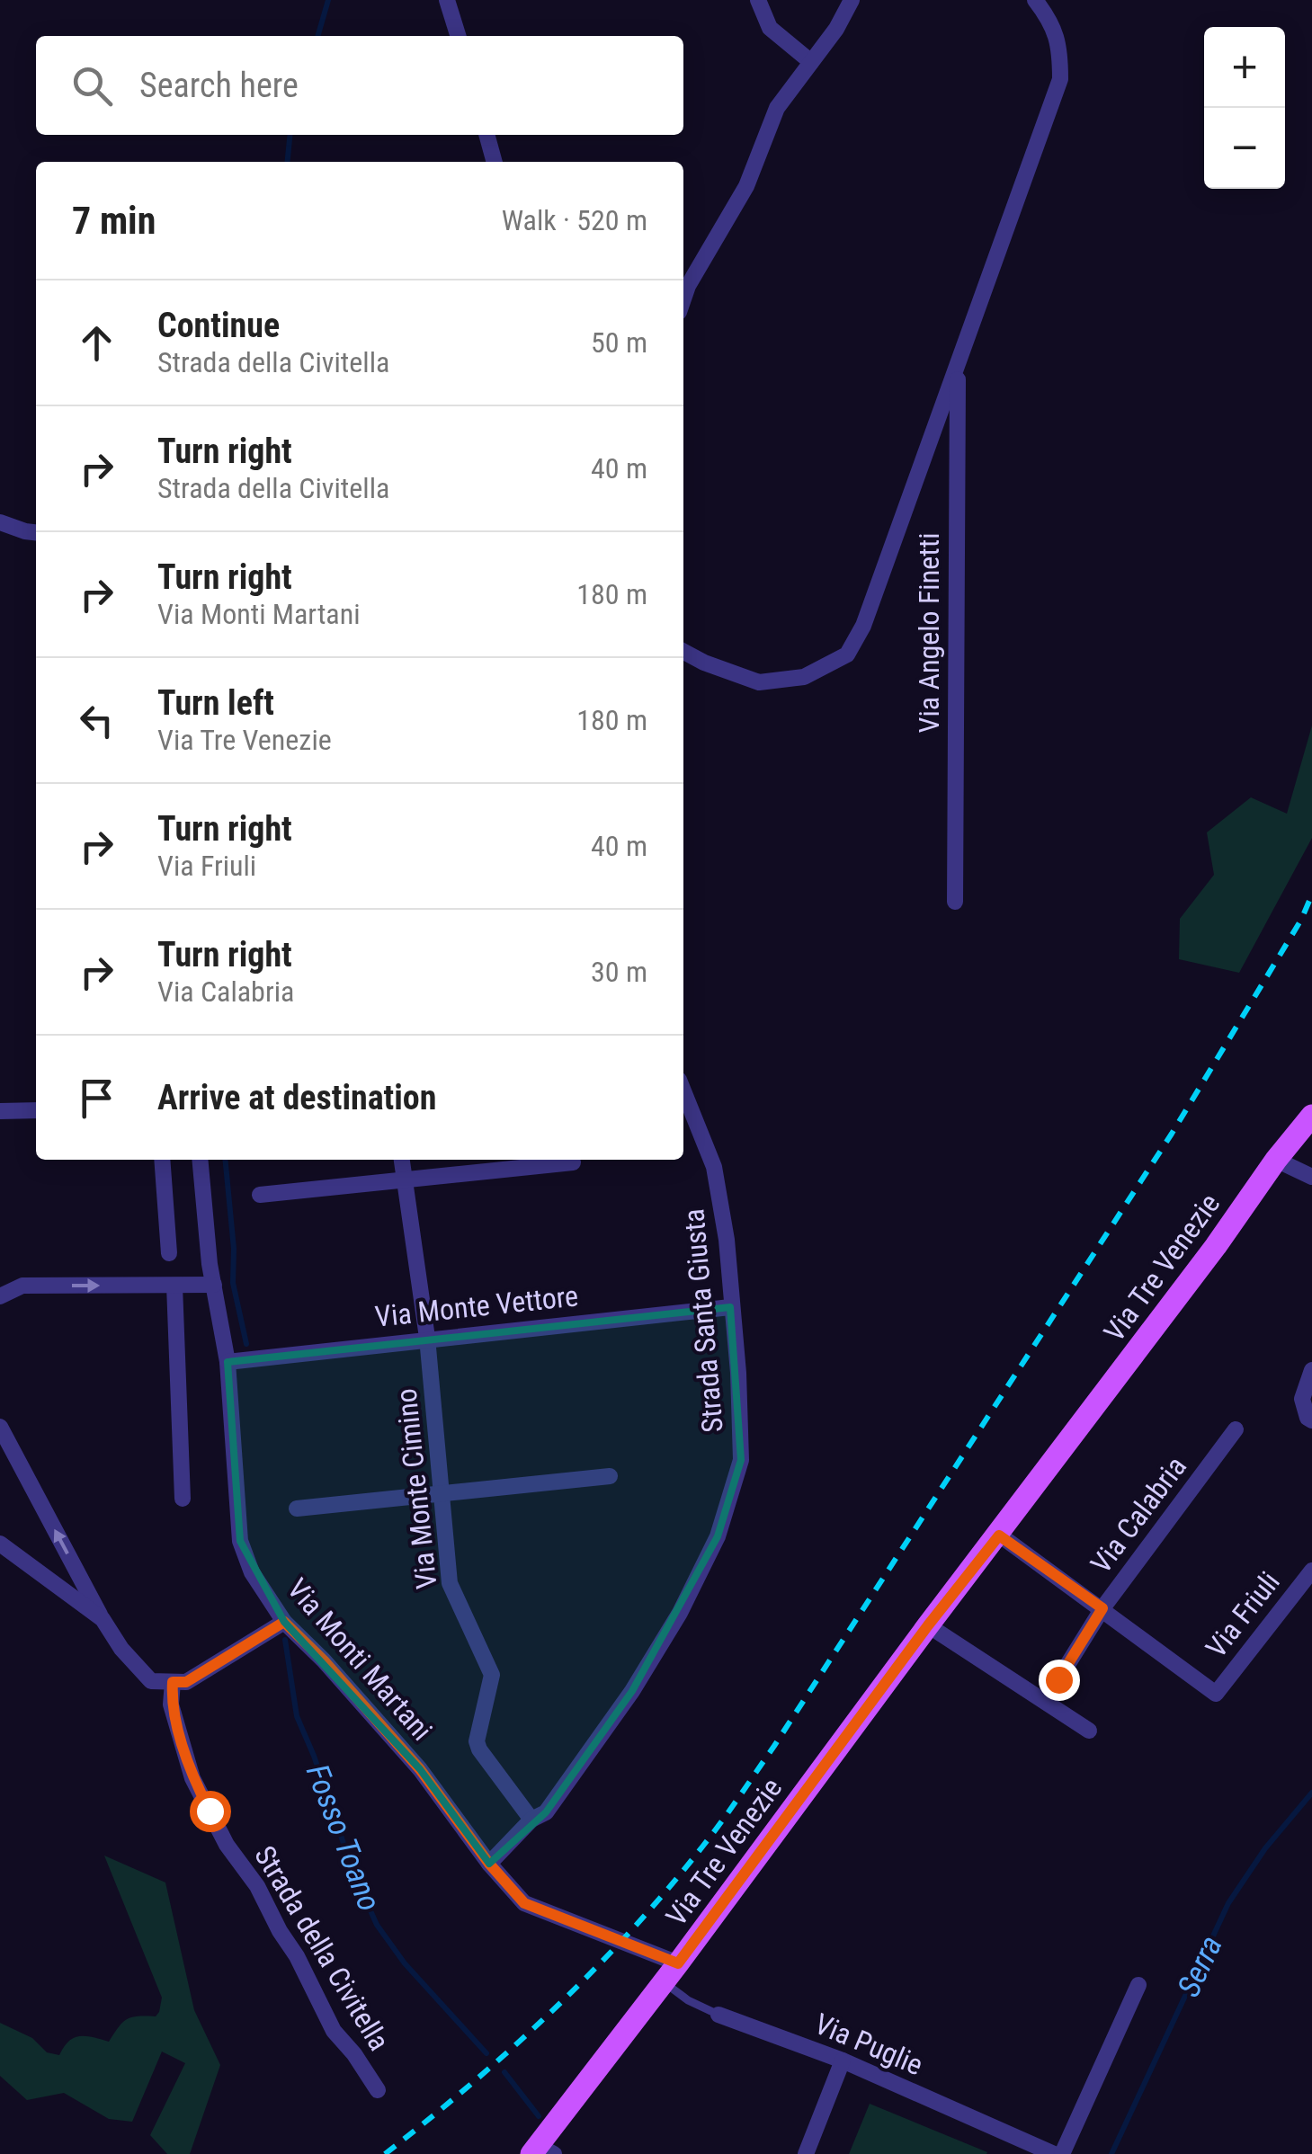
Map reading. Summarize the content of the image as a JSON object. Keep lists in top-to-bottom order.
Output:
{
  "streets": {
    "main road": ["Via Tre Venezie"],
    "street": [
      "Via Angelo Finetti",
      "Via Monte Vettore",
      "Strada Santa Giusta",
      "Via Monte Cimino",
      "Via Calabria",
      "Via Friuli",
      "Via Monti Martani",
      "Strada della Civitella",
      "Via Puglie"
    ]
  },
  "crossings": [
    ["Via Tre Venezie", "Via Friuli"],
    ["Via Tre Venezie", "Via Monti Martani"],
    ["Via Tre Venezie", "Via Puglie"],
    ["Via Monte Vettore", "Strada Santa Giusta"],
    ["Via Monte Vettore", "Via Monte Cimino"],
    ["Via Monte Vettore", "Via Monti Martani"],
    ["Strada Santa Giusta", "Via Monte Cimino"],
    ["Strada Santa Giusta", "Via Monti Martani"],
    ["Via Calabria", "Via Friuli"]
  ],
  "water": ["Fosso Toano", "Serra"],
  "page": {
    "map_buttons": ["+", "−"],
    "search": "Search here",
    "heading": ["7 min", "Walk · 520 m"],
    "list": [
      ["Continue", "Strada della Civitella", "50 m"],
      ["Turn right", "Strada della Civitella", "40 m"],
      ["Turn right", "Via Monti Martani", "180 m"],
      ["Turn left", "Via Tre Venezie", "180 m"],
      ["Turn right", "Via Friuli", "40 m"],
      ["Turn right", "Via Calabria", "30 m"],
      "Arrive at destination"
    ]
  }
}
